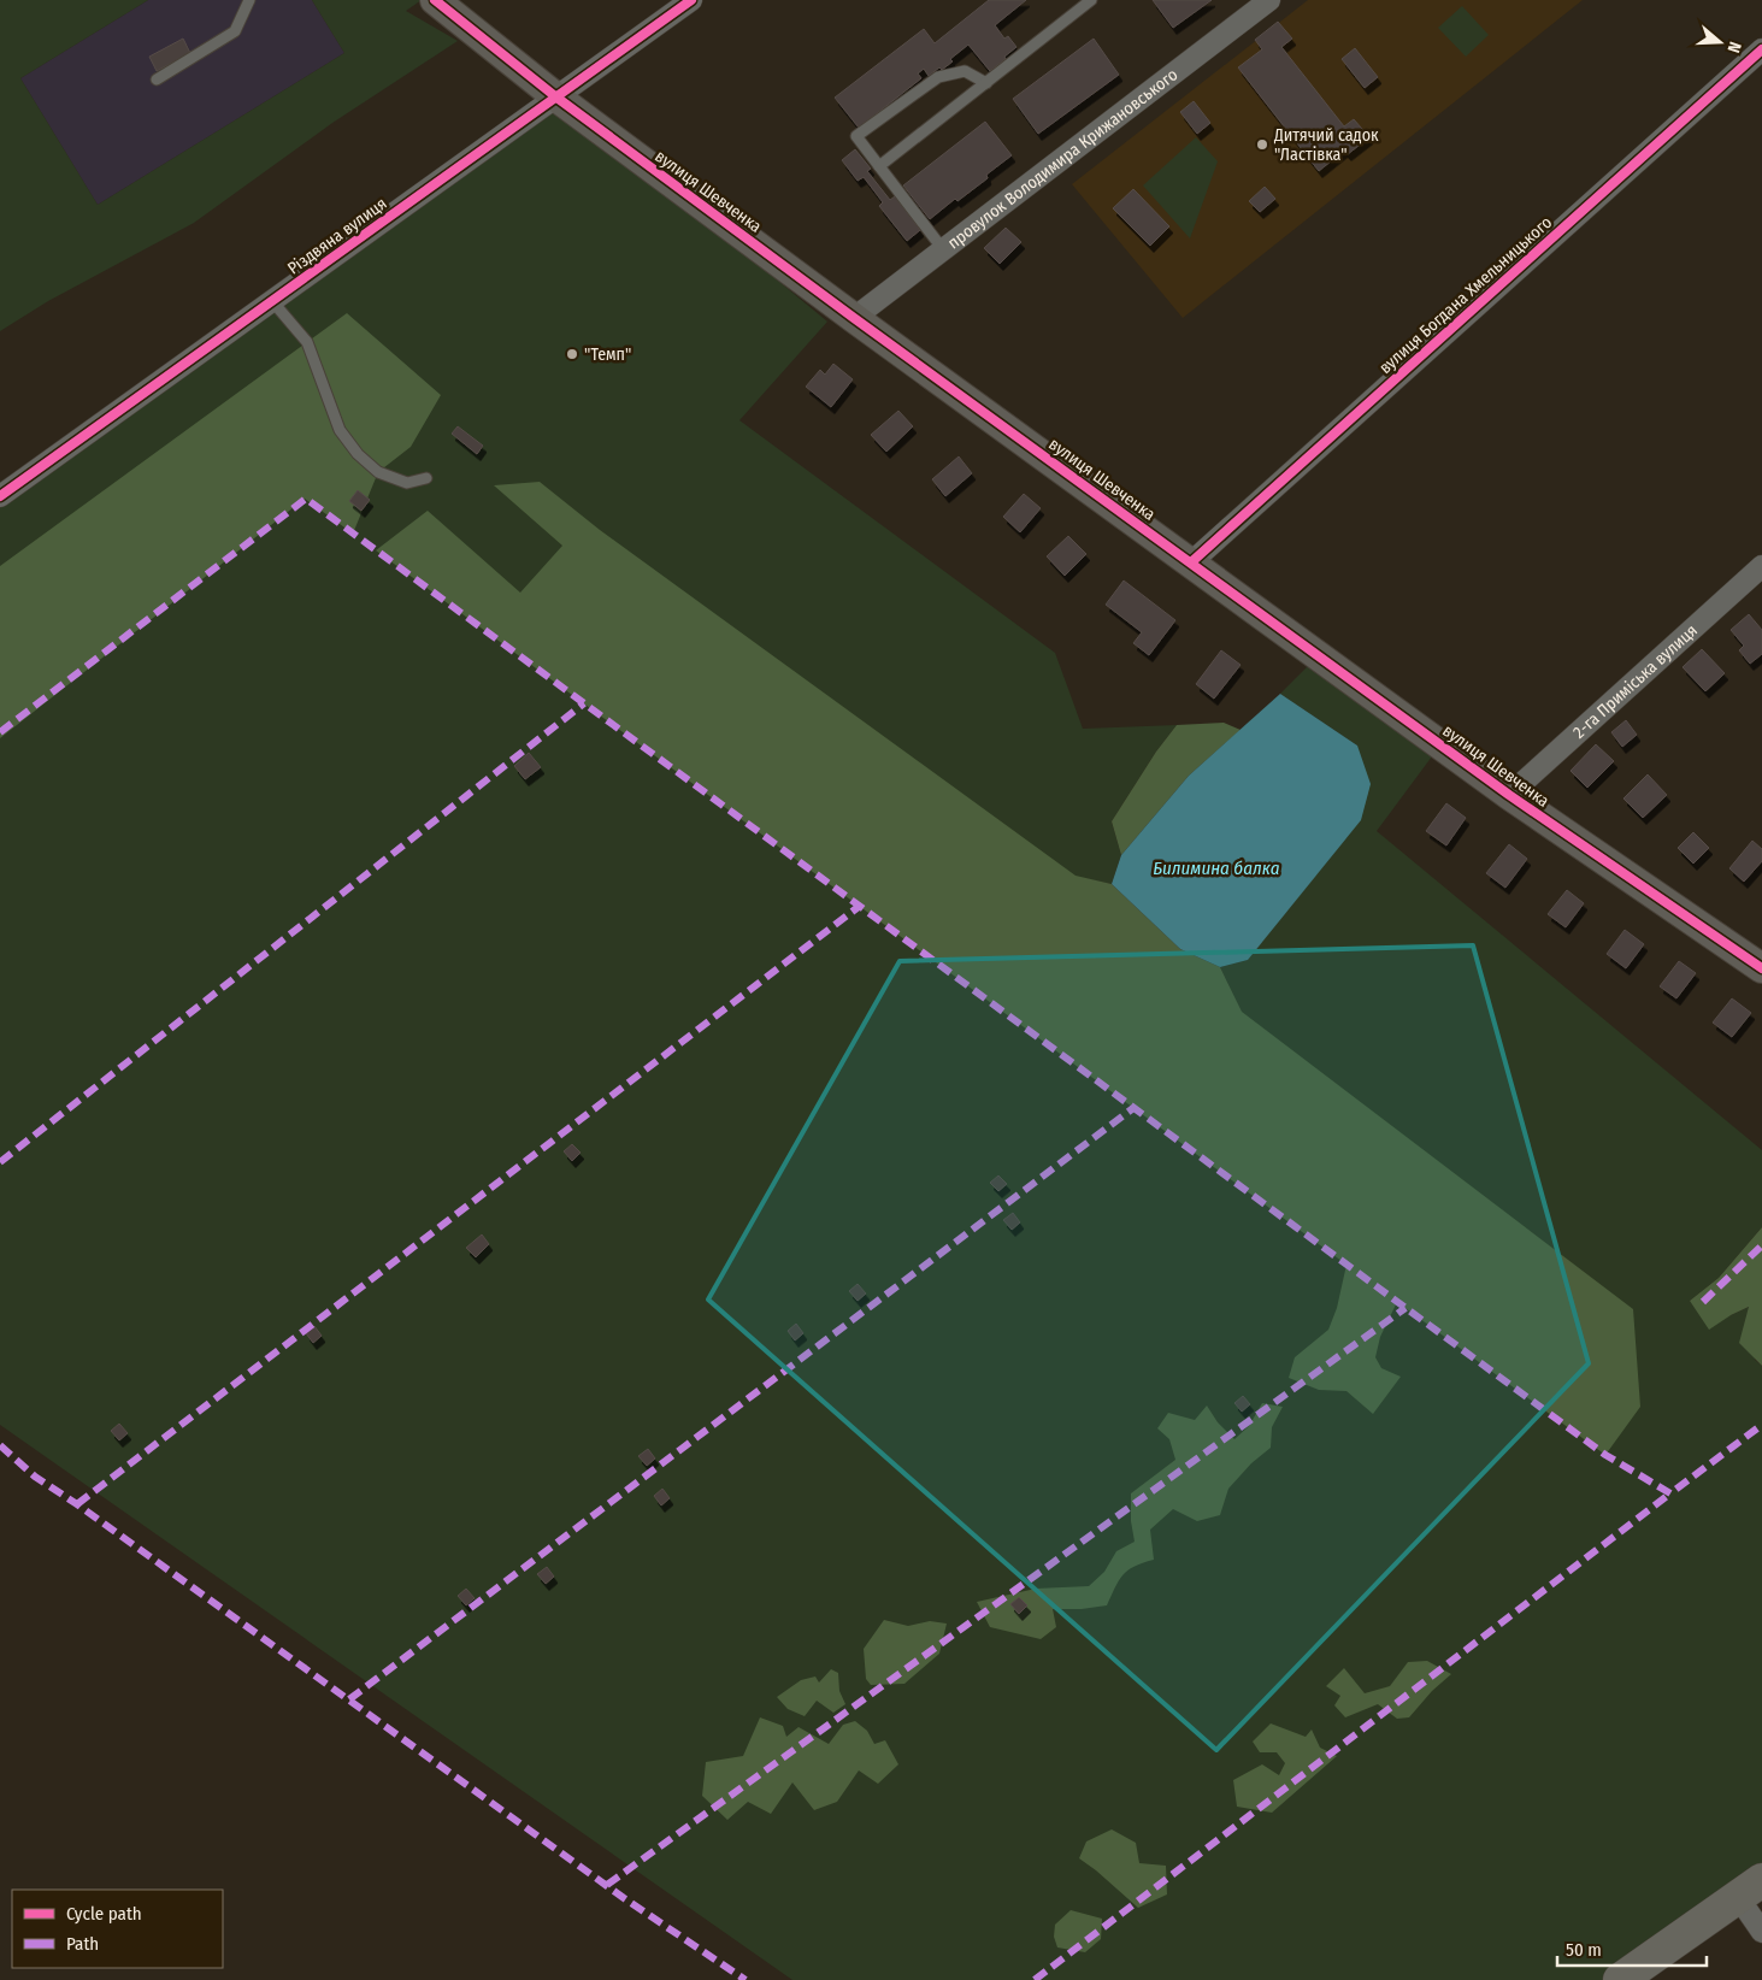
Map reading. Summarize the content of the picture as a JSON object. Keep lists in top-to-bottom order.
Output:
{
  "streets": {
    "street": [
      "провулок Володимира Крижановського",
      "вулиця Шевченка",
      "Різдвяна вулиця",
      "вулиця Богдана Хмельницького",
      "2-га Приміська вулиця"
    ]
  },
  "crossings": [
    ["провулок Володимира Крижановського", "вулиця Шевченка"],
    ["вулиця Шевченка", "Різдвяна вулиця"],
    ["вулиця Шевченка", "вулиця Богдана Хмельницького"],
    ["вулиця Шевченка", "2-га Приміська вулиця"]
  ],
  "water": ["Билимина балка"],
  "places": ["Дитячий садок \"Ластівка\"", "\"Темп\""],
  "legend": ["Cycle path", "Path"],
  "scale_bar": "50 m",
  "north": "right"
}
